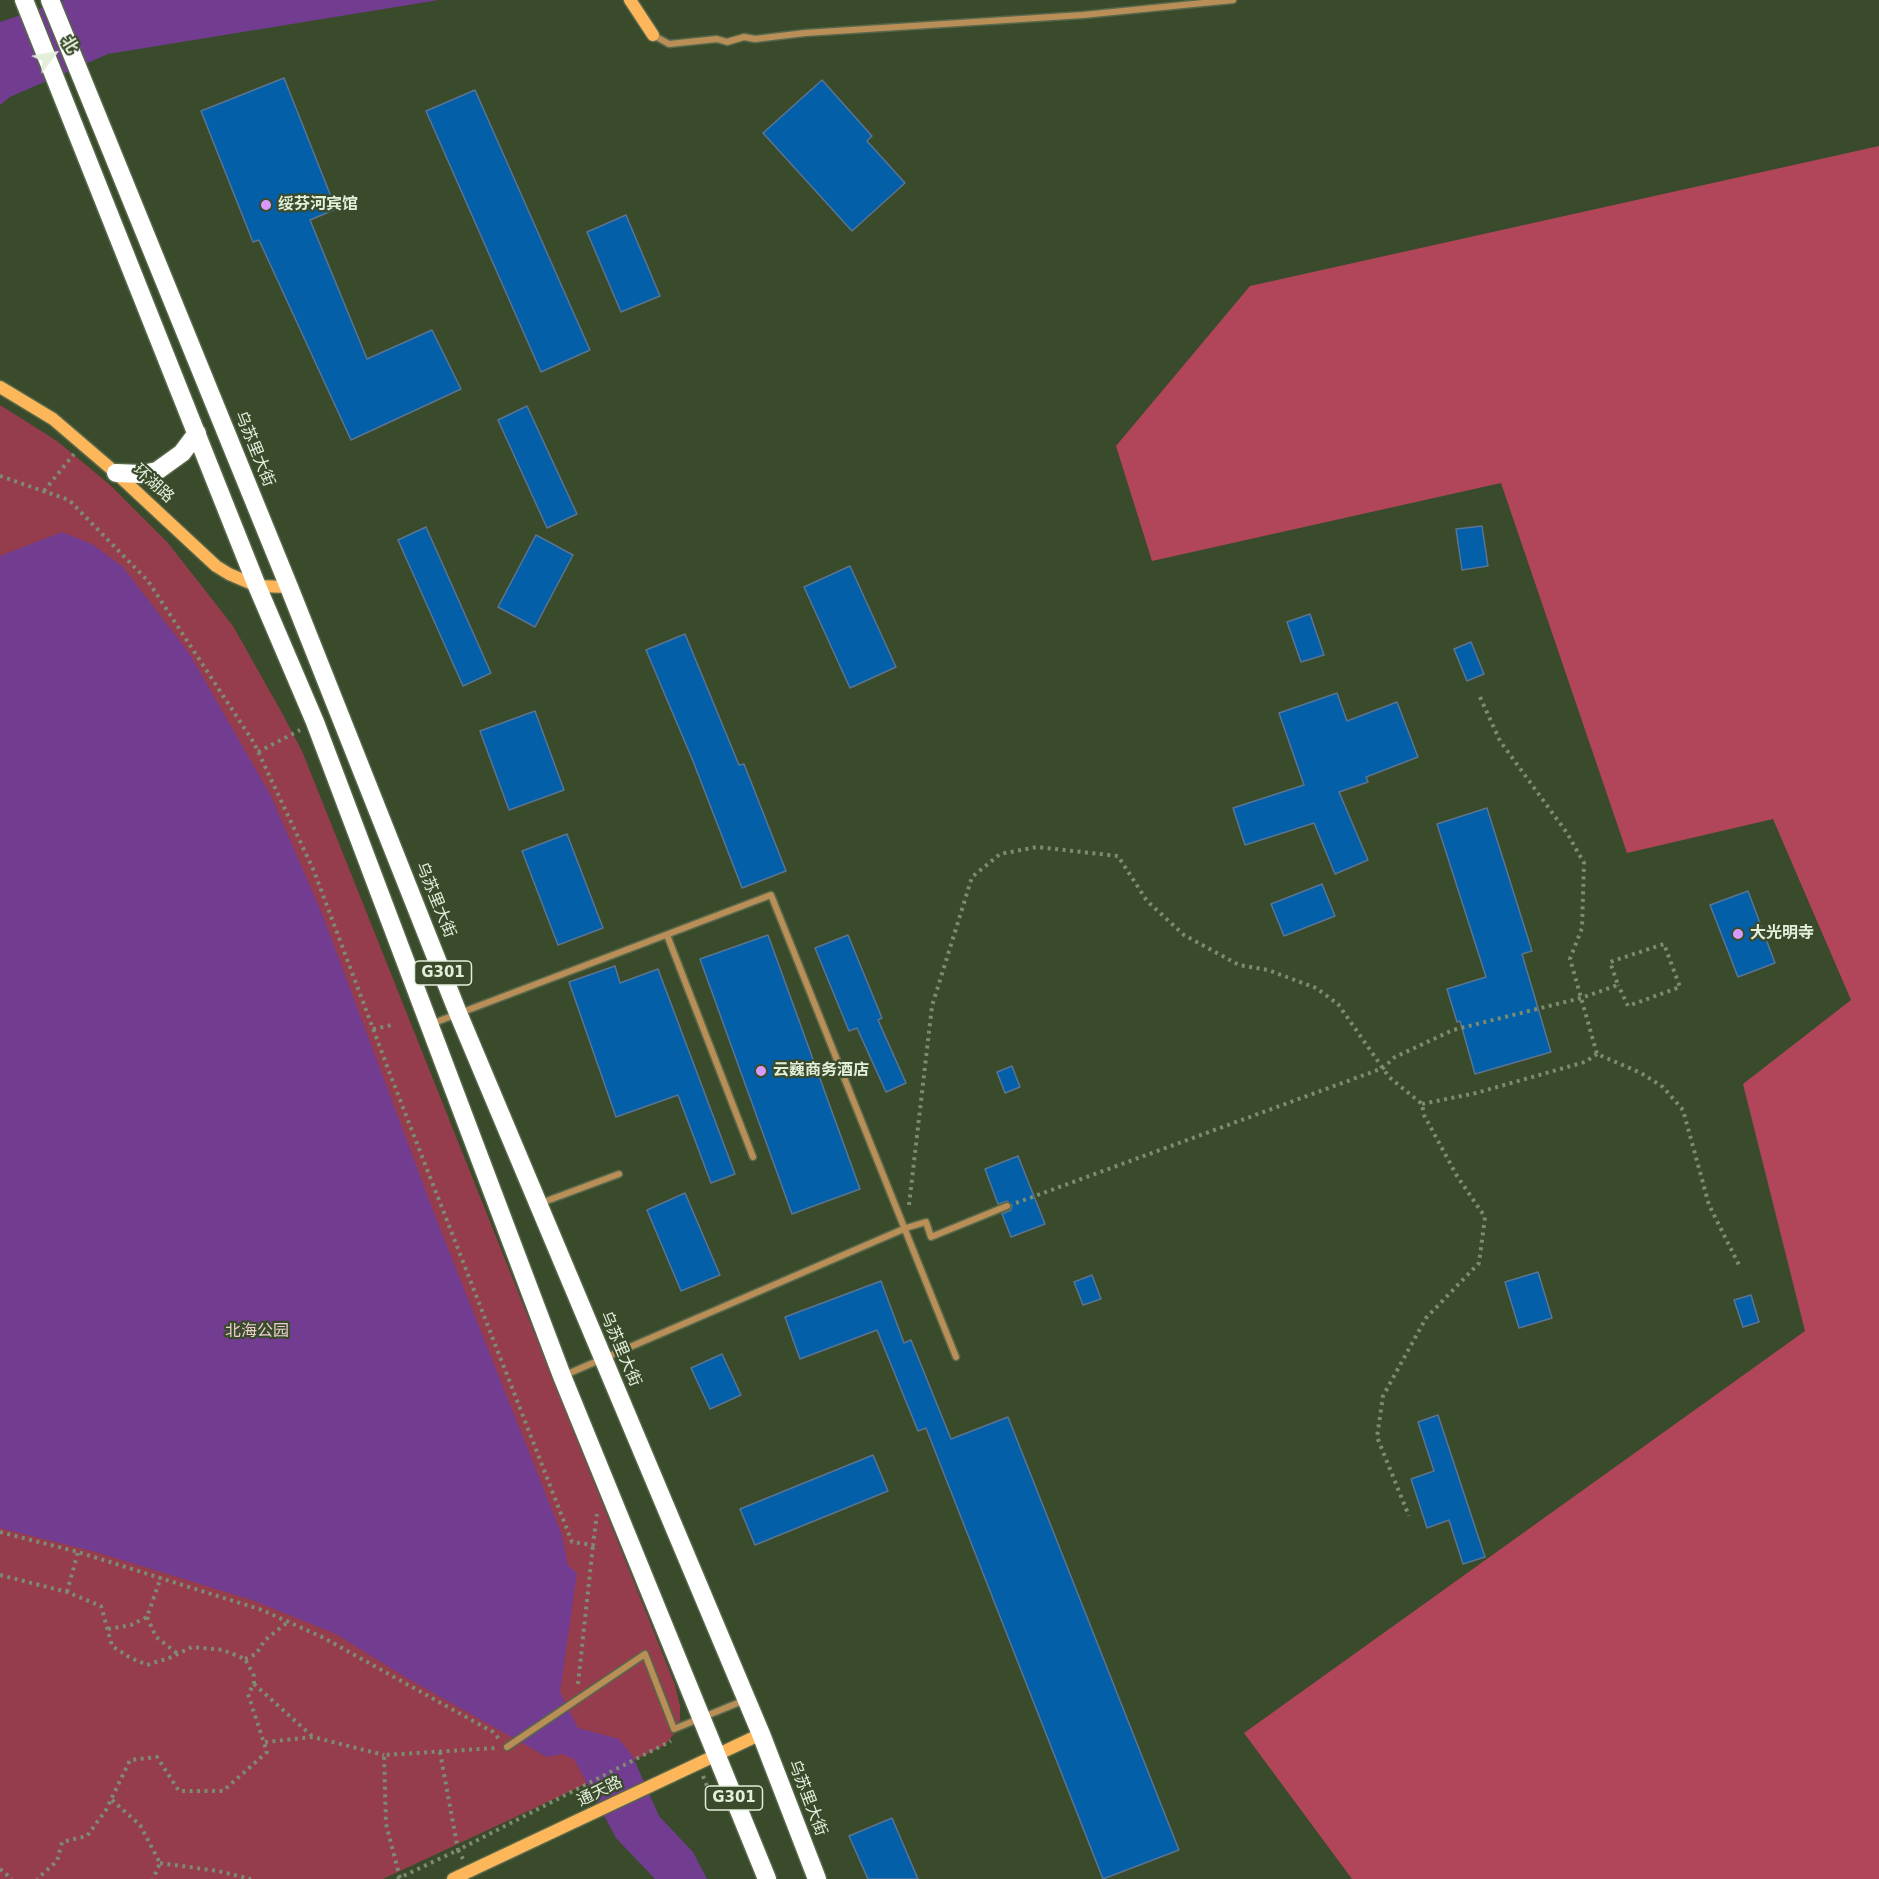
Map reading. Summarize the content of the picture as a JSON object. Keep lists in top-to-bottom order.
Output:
{
  "streets": {
    "highway": ["乌苏里大街", "G301"],
    "main road": ["环湖路", "通天路"]
  },
  "crossings": [
    ["乌苏里大街", "环湖路"],
    ["乌苏里大街", "通天路"],
    ["环湖路", "G301"],
    ["G301", "通天路"]
  ],
  "parks": ["北海公园"],
  "places": ["绥芬河宾馆", "大光明寺", "云巍商务酒店"],
  "north": "top right"
}
